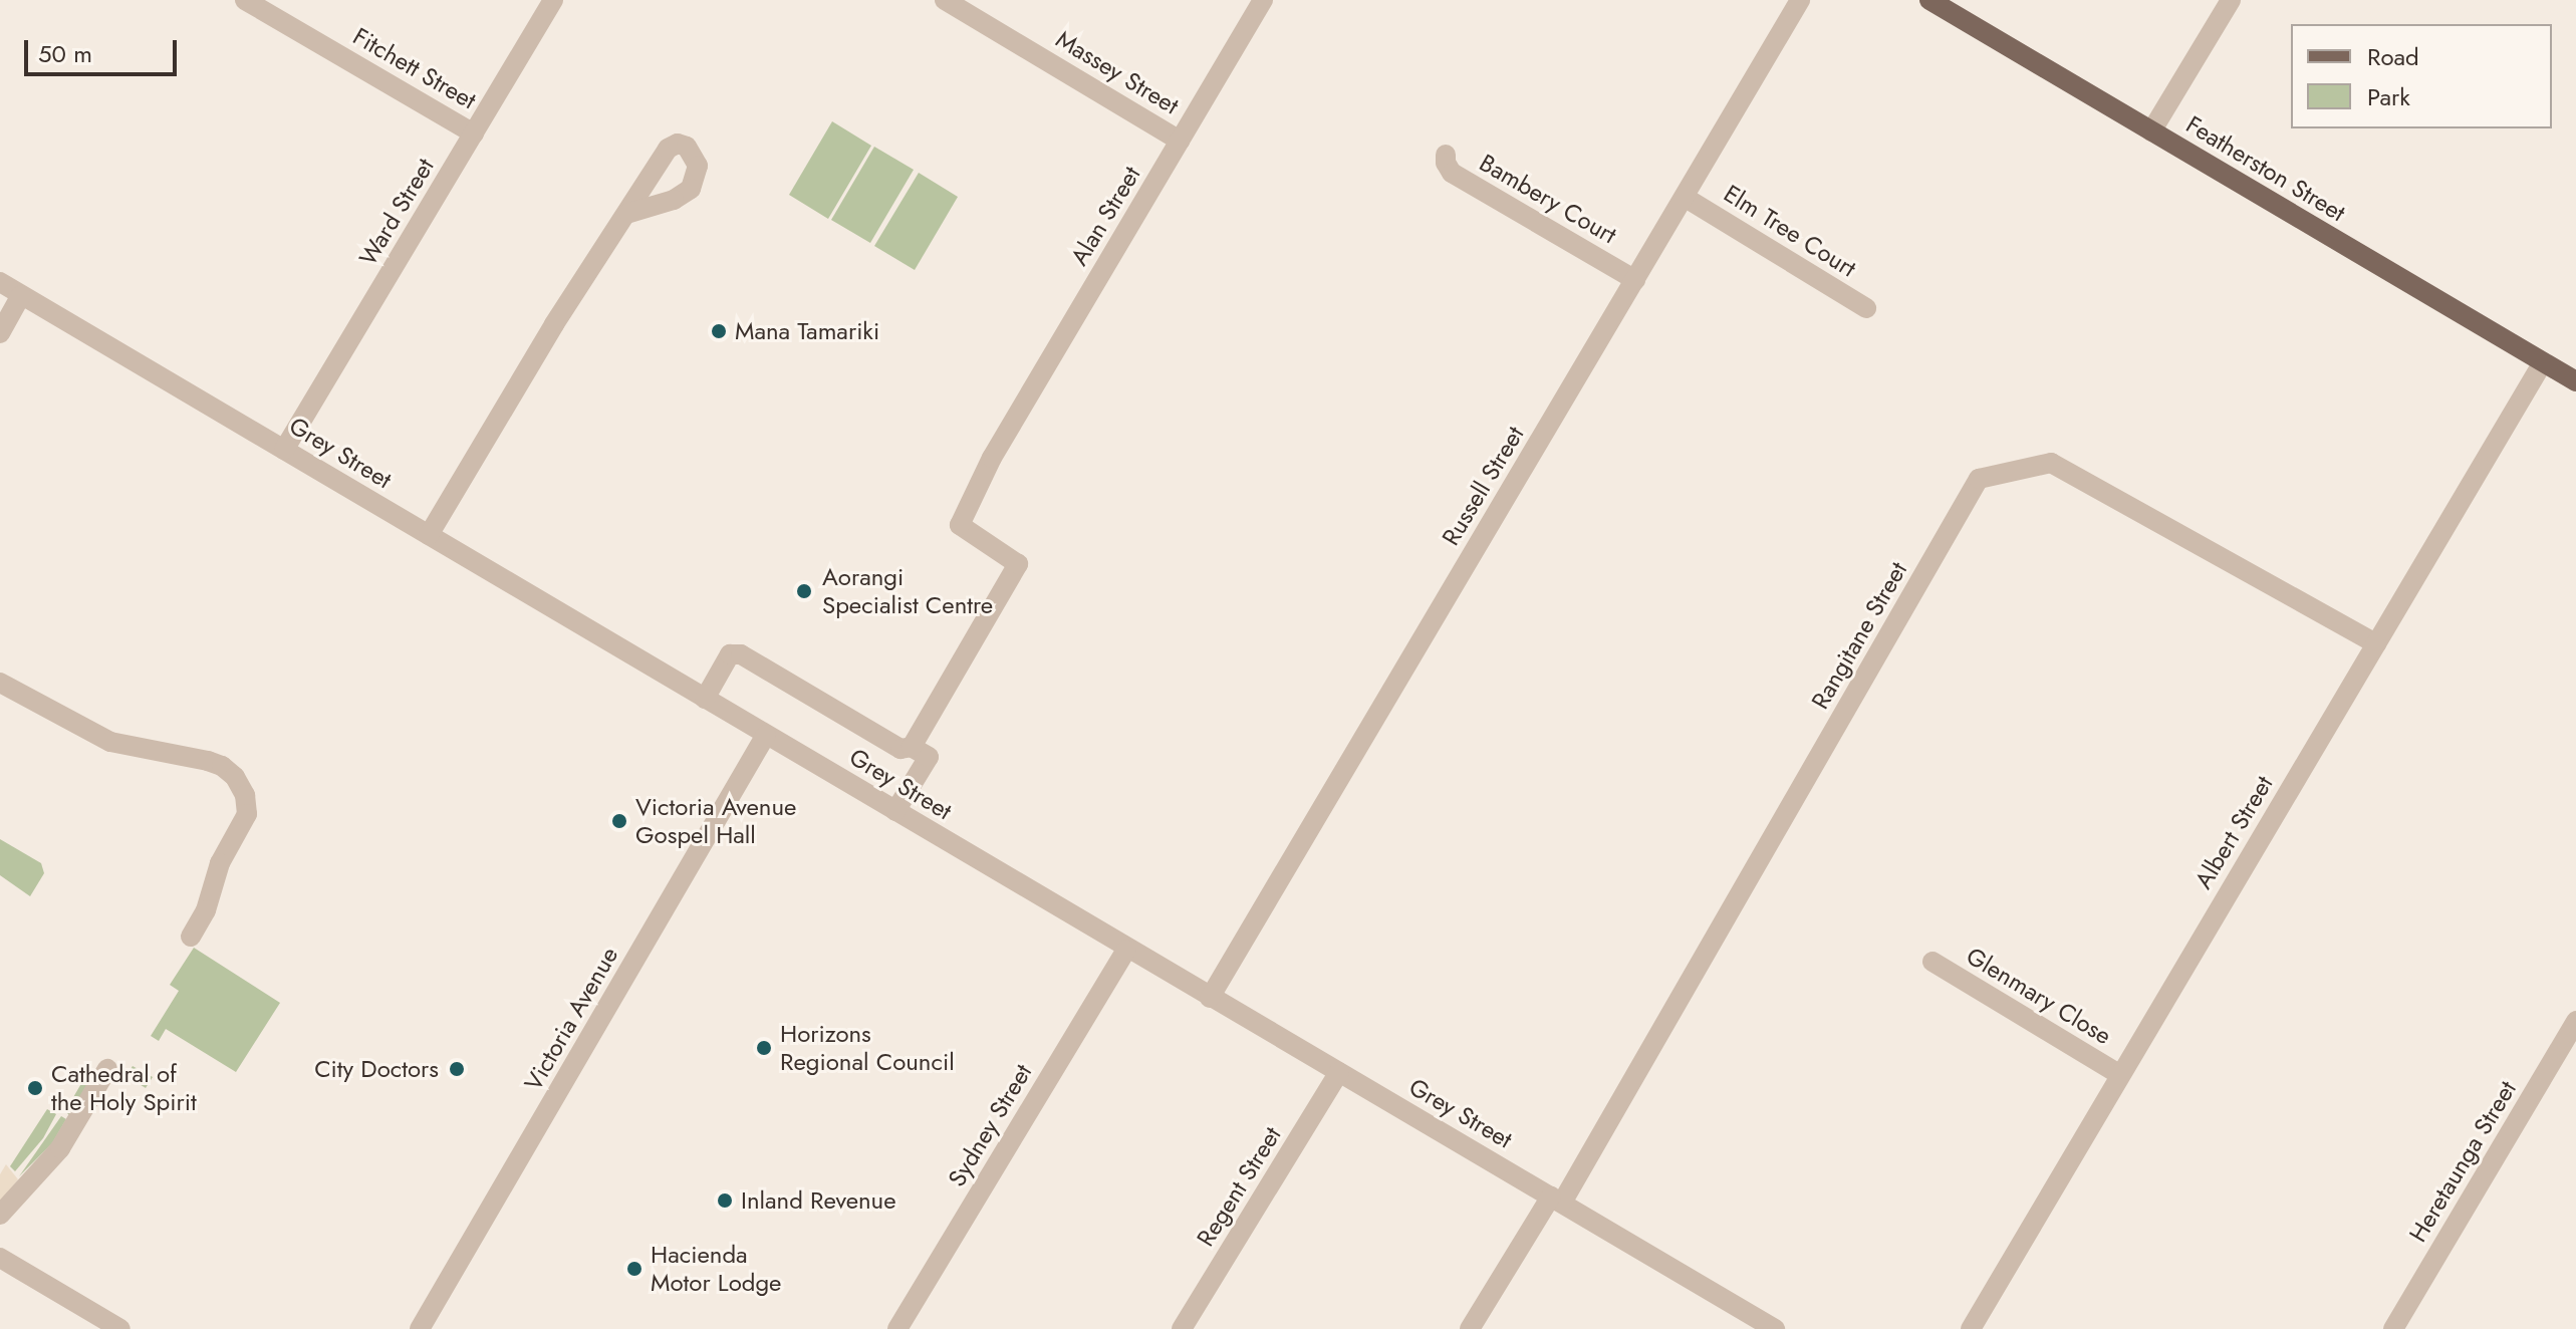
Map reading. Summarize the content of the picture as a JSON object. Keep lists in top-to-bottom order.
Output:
{
  "streets": {
    "main road": ["Featherston Street"],
    "street": [
      "Fitchett Street",
      "Massey Street",
      "Bambery Court",
      "Ward Street",
      "Alan Street",
      "Elm Tree Court",
      "Grey Street",
      "Russell Street",
      "Rangitane Street",
      "Albert Street",
      "Glenmary Close",
      "Victoria Avenue",
      "Sydney Street",
      "Heretaunga Street",
      "Regent Street"
    ]
  },
  "crossings": [
    ["Fitchett Street", "Ward Street"],
    ["Massey Street", "Alan Street"],
    ["Featherston Street", "Albert Street"],
    ["Bambery Court", "Russell Street"],
    ["Ward Street", "Grey Street"],
    ["Elm Tree Court", "Russell Street"],
    ["Grey Street", "Russell Street"],
    ["Grey Street", "Rangitane Street"],
    ["Grey Street", "Victoria Avenue"],
    ["Grey Street", "Sydney Street"],
    ["Grey Street", "Regent Street"],
    ["Rangitane Street", "Albert Street"],
    ["Albert Street", "Glenmary Close"]
  ],
  "places": [
    "Mana Tamariki",
    "Aorangi Specialist Centre",
    "Victoria Avenue Gospel Hall",
    "Horizons Regional Council",
    "City Doctors",
    "Cathedral of the Holy Spirit",
    "Inland Revenue",
    "Hacienda Motor Lodge"
  ],
  "legend": ["Road", "Park"],
  "scale_bar": "50 m"
}
